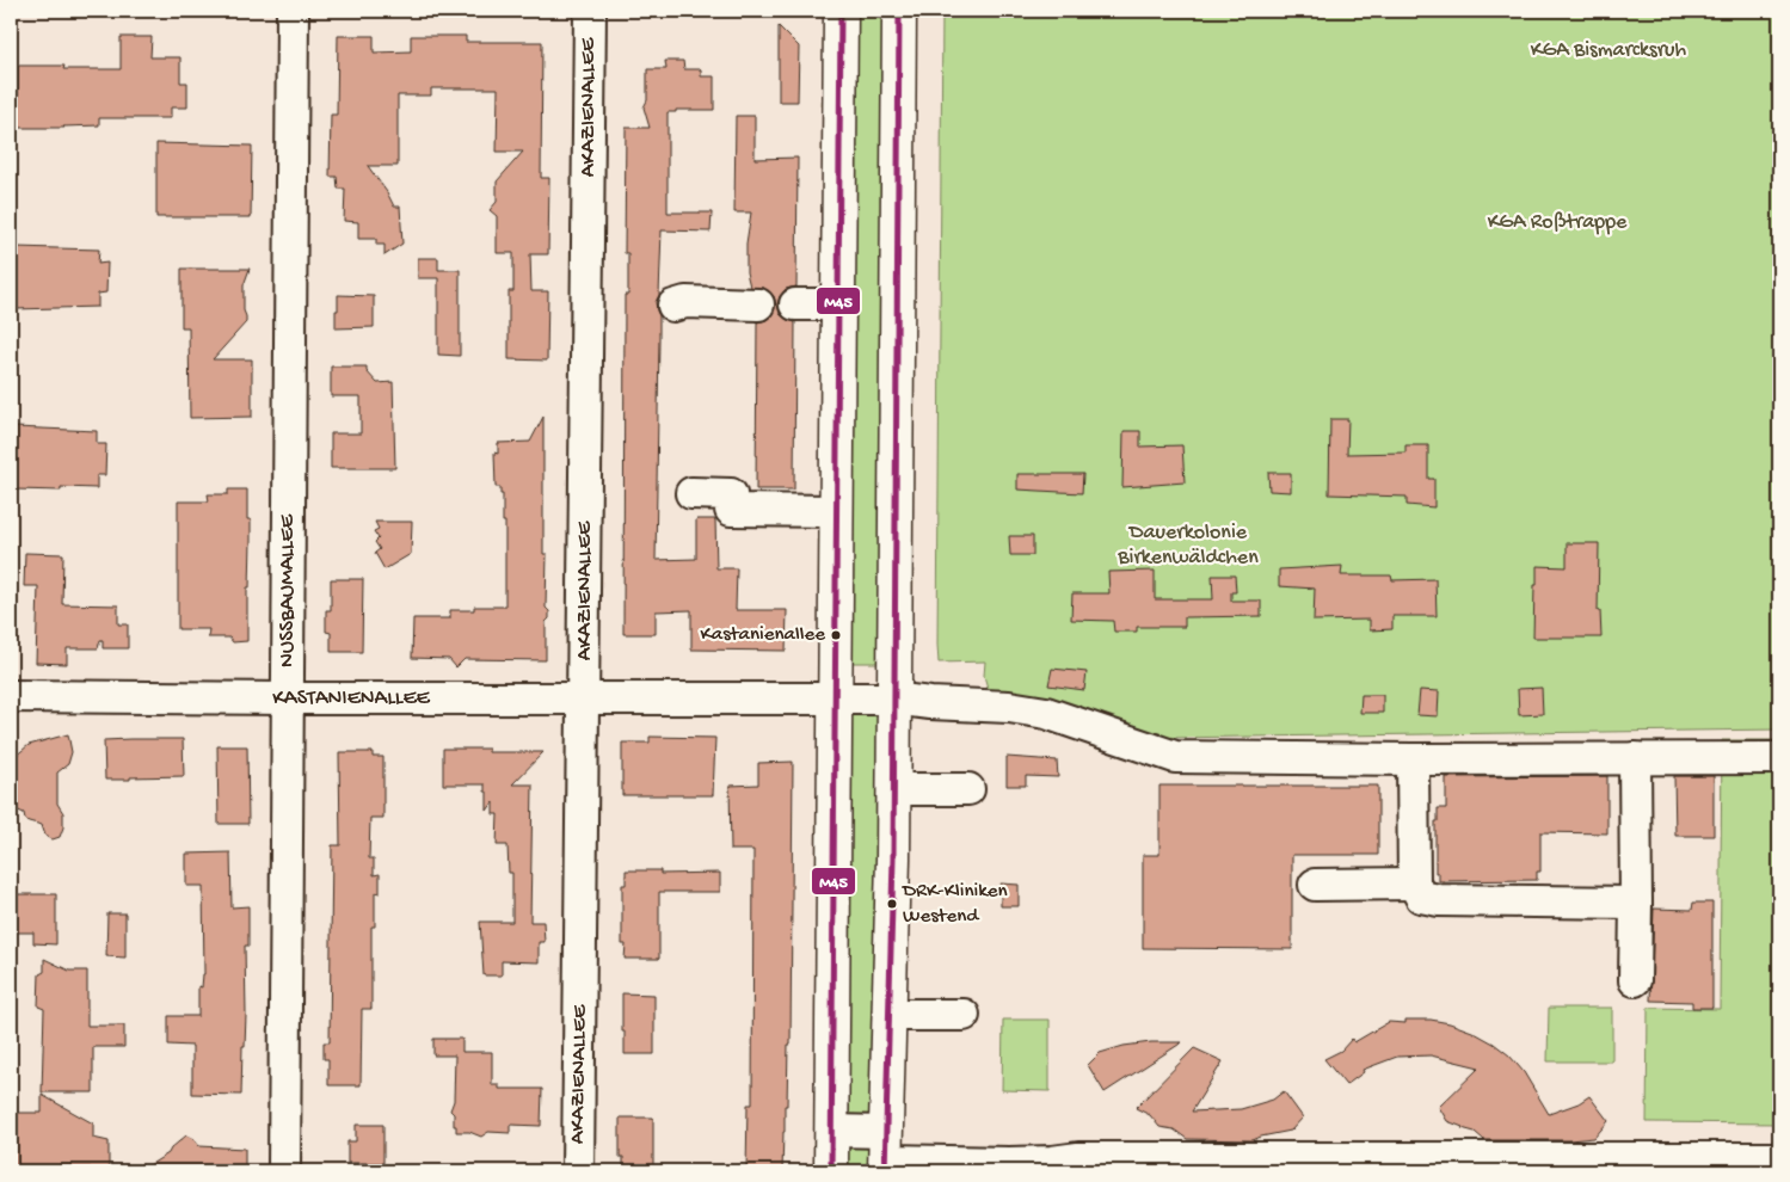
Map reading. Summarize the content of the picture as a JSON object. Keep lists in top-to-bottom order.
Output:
{
  "streets": {
    "street": ["AKAZIENALLEE", "NUSSBAUMALLEE", "KASTANIENALLEE"]
  },
  "crossings": [
    ["AKAZIENALLEE", "KASTANIENALLEE"],
    ["NUSSBAUMALLEE", "KASTANIENALLEE"]
  ],
  "parks": ["KGA Bismarcksruh", "KGA Roßtrappe", "Dauerkolonie Birkenwäldchen"],
  "places": ["Kastanienallee", "DRK-Kliniken Westend"],
  "lines": ["transit line M45"]
}
